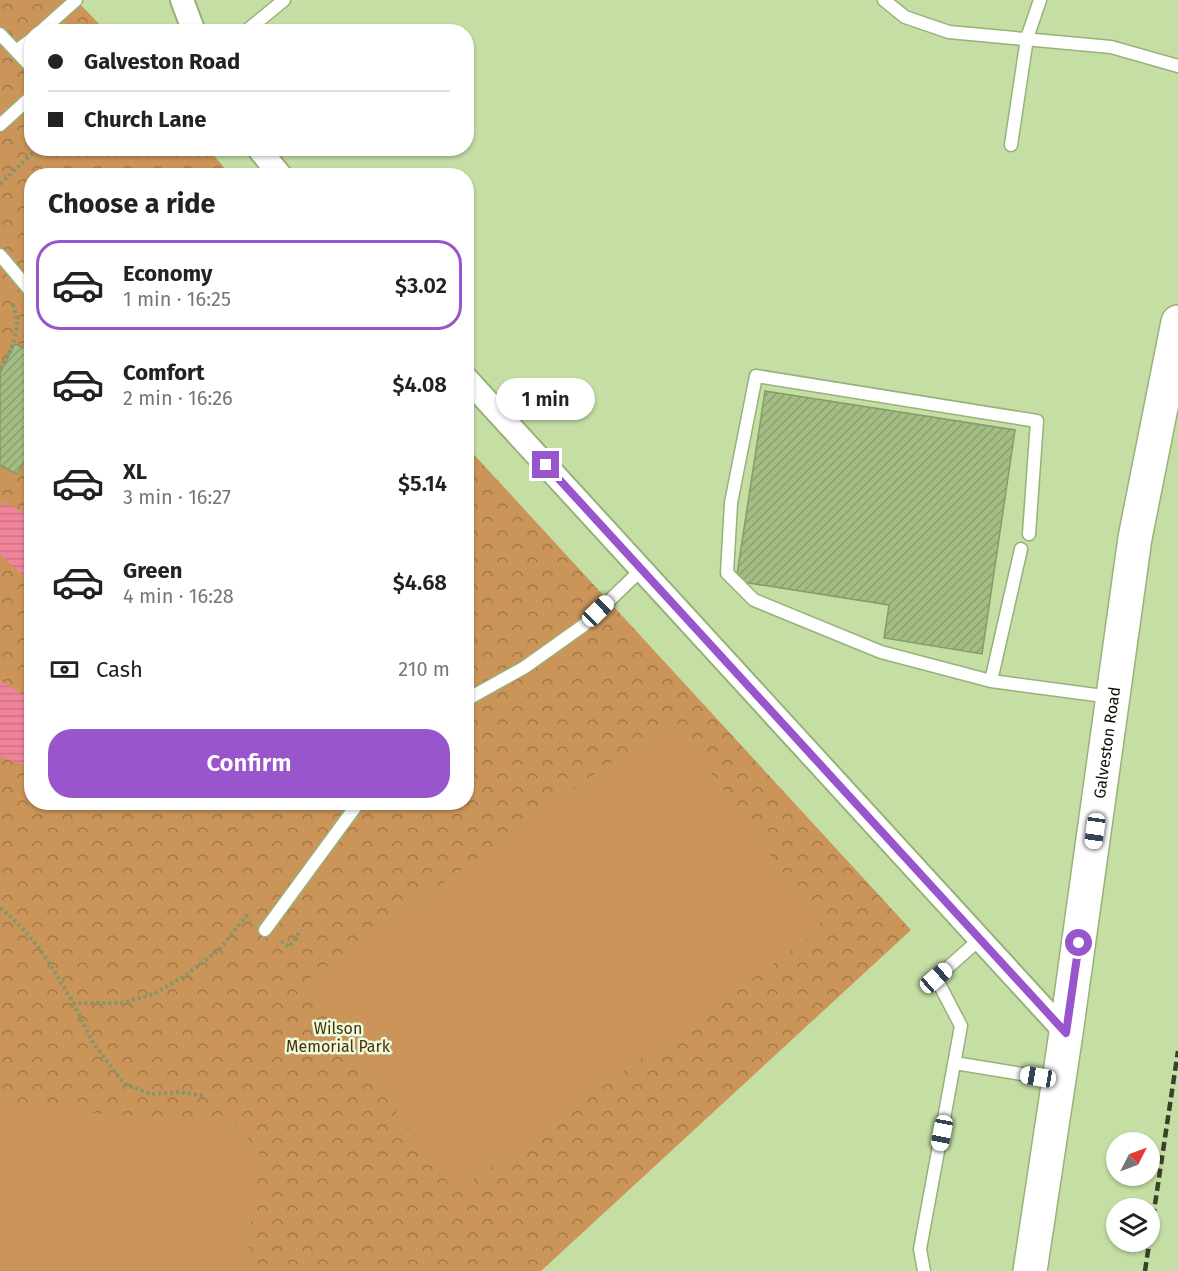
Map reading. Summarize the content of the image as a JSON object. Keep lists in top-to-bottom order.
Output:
{
  "streets": {
    "main road": ["Galveston Road"]
  },
  "parks": ["Wilson Memorial Park"],
  "north": "top right",
  "page": {
    "banner": ["Galveston Road", "Church Lane"],
    "heading": "Choose a ride",
    "list": [
      {
        "name": "Economy",
        "note": "1 min · 16:25",
        "value": "$3.02"
      },
      {
        "name": "Comfort",
        "note": "2 min · 16:26",
        "value": "$4.08"
      },
      {
        "name": "XL",
        "note": "3 min · 16:27",
        "value": "$5.14"
      },
      {
        "name": "Green",
        "note": "4 min · 16:28",
        "value": "$4.68"
      }
    ],
    "bubble": "1 min",
    "pay": ["Cash", "210 m"],
    "buttons": "Confirm"
  }
}
